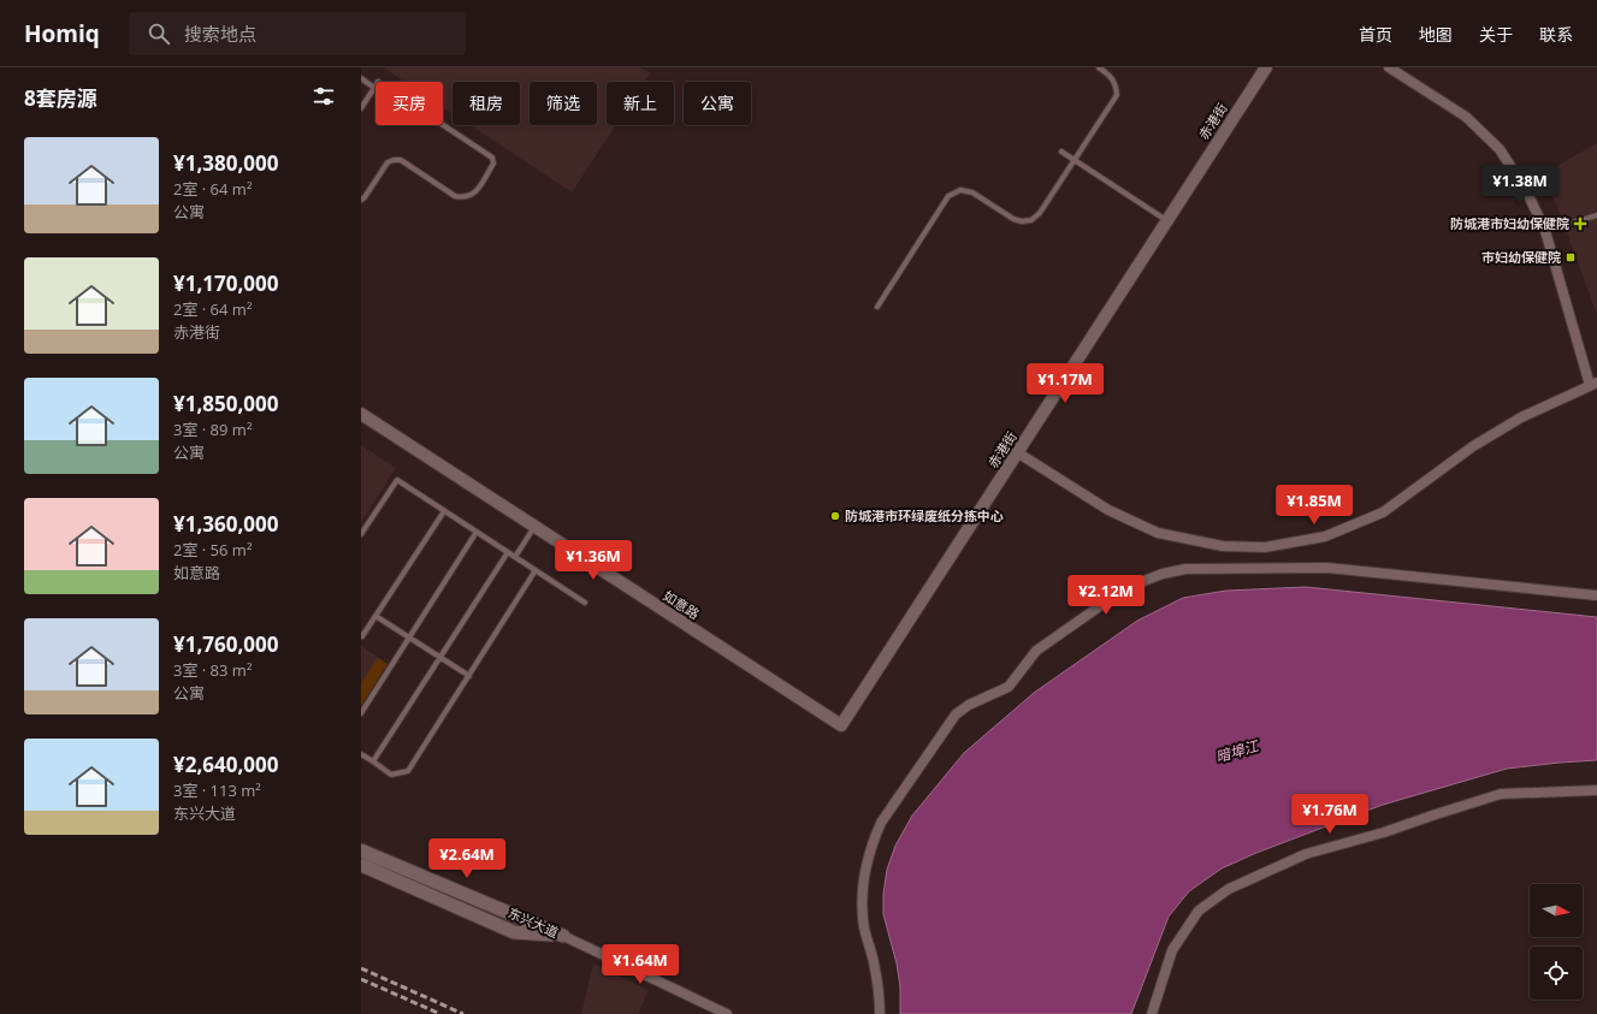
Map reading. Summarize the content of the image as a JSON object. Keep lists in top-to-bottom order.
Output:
{
  "streets": {
    "main road": ["东兴大道"],
    "street": ["赤港街", "如意路"]
  },
  "crossings": [
    ["赤港街", "如意路"]
  ],
  "water": ["暗埠江"],
  "places": {
    "health": ["防城港市妇幼保健院"],
    "transit": ["巿妇幼保健院"],
    "other": ["防城港市环绿废纸分拣中心"]
  },
  "north": "right",
  "page": {
    "header": "Homiq",
    "search": "搜索地点",
    "nav": [
      "首页",
      "地图",
      "关于",
      "联系"
    ],
    "heading": "8套房源",
    "chip": [
      "买房",
      "租房",
      "筛选",
      "新上",
      "公寓"
    ],
    "list": [
      {
        "name": "¥1,380,000",
        "note": "2室 · 64 m² · 公寓"
      },
      {
        "name": "¥1,170,000",
        "note": "2室 · 64 m² · 赤港街"
      },
      {
        "name": "¥1,850,000",
        "note": "3室 · 89 m² · 公寓"
      },
      {
        "name": "¥1,360,000",
        "note": "2室 · 56 m² · 如意路"
      },
      {
        "name": "¥1,760,000",
        "note": "3室 · 83 m² · 公寓"
      },
      {
        "name": "¥2,640,000",
        "note": "3室 · 113 m² · 东兴大道"
      }
    ],
    "price": [
      "¥1.38M",
      "¥1.17M",
      "¥1.85M",
      "¥1.36M",
      "¥2.12M",
      "¥1.76M",
      "¥2.64M",
      "¥1.64M"
    ]
  }
}
